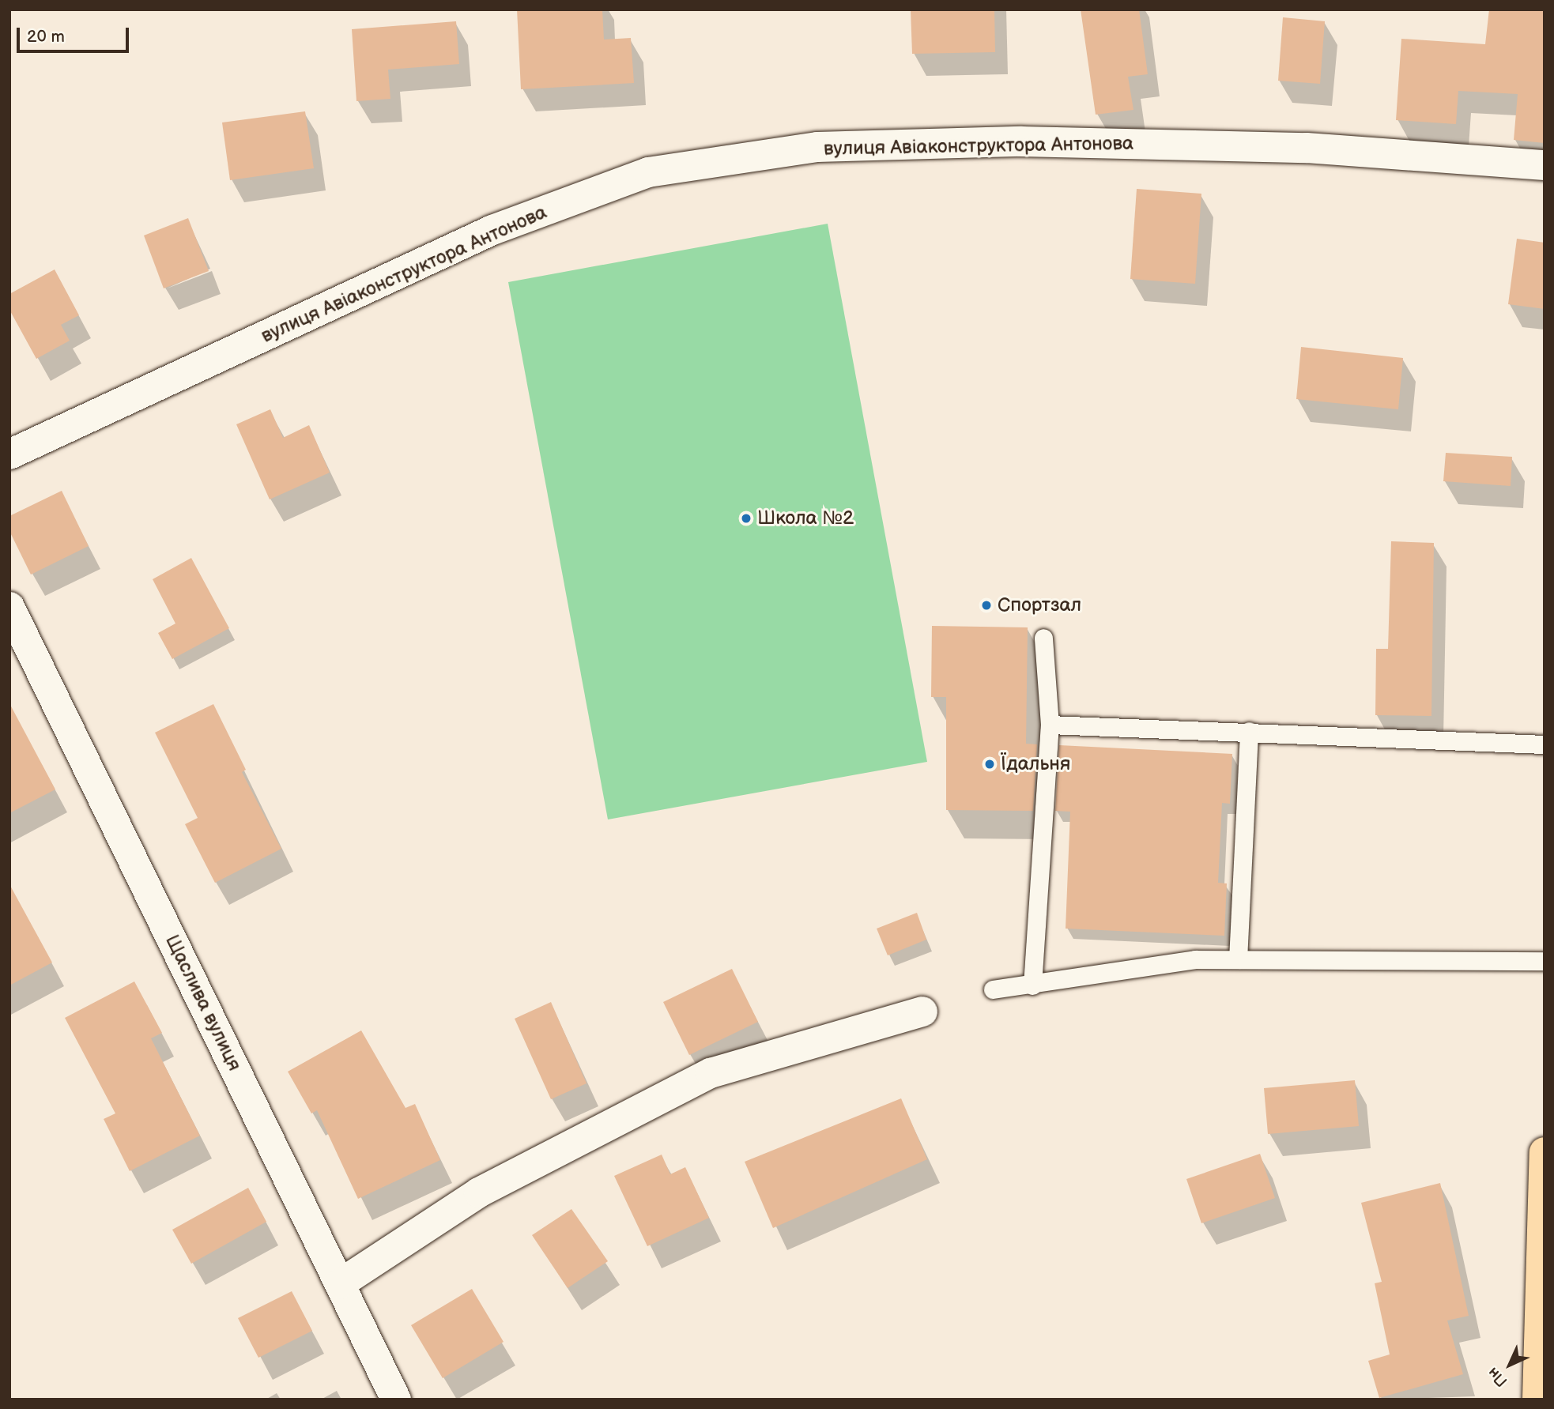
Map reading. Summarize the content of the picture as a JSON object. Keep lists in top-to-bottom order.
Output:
{
  "streets": {
    "street": ["вулиця Авіаконструктора Антонова", "Щаслива вулиця"]
  },
  "places": ["Школа №2", "Спортзал", "Їдальня"],
  "scale_bar": "20 m",
  "north": "bottom left"
}
